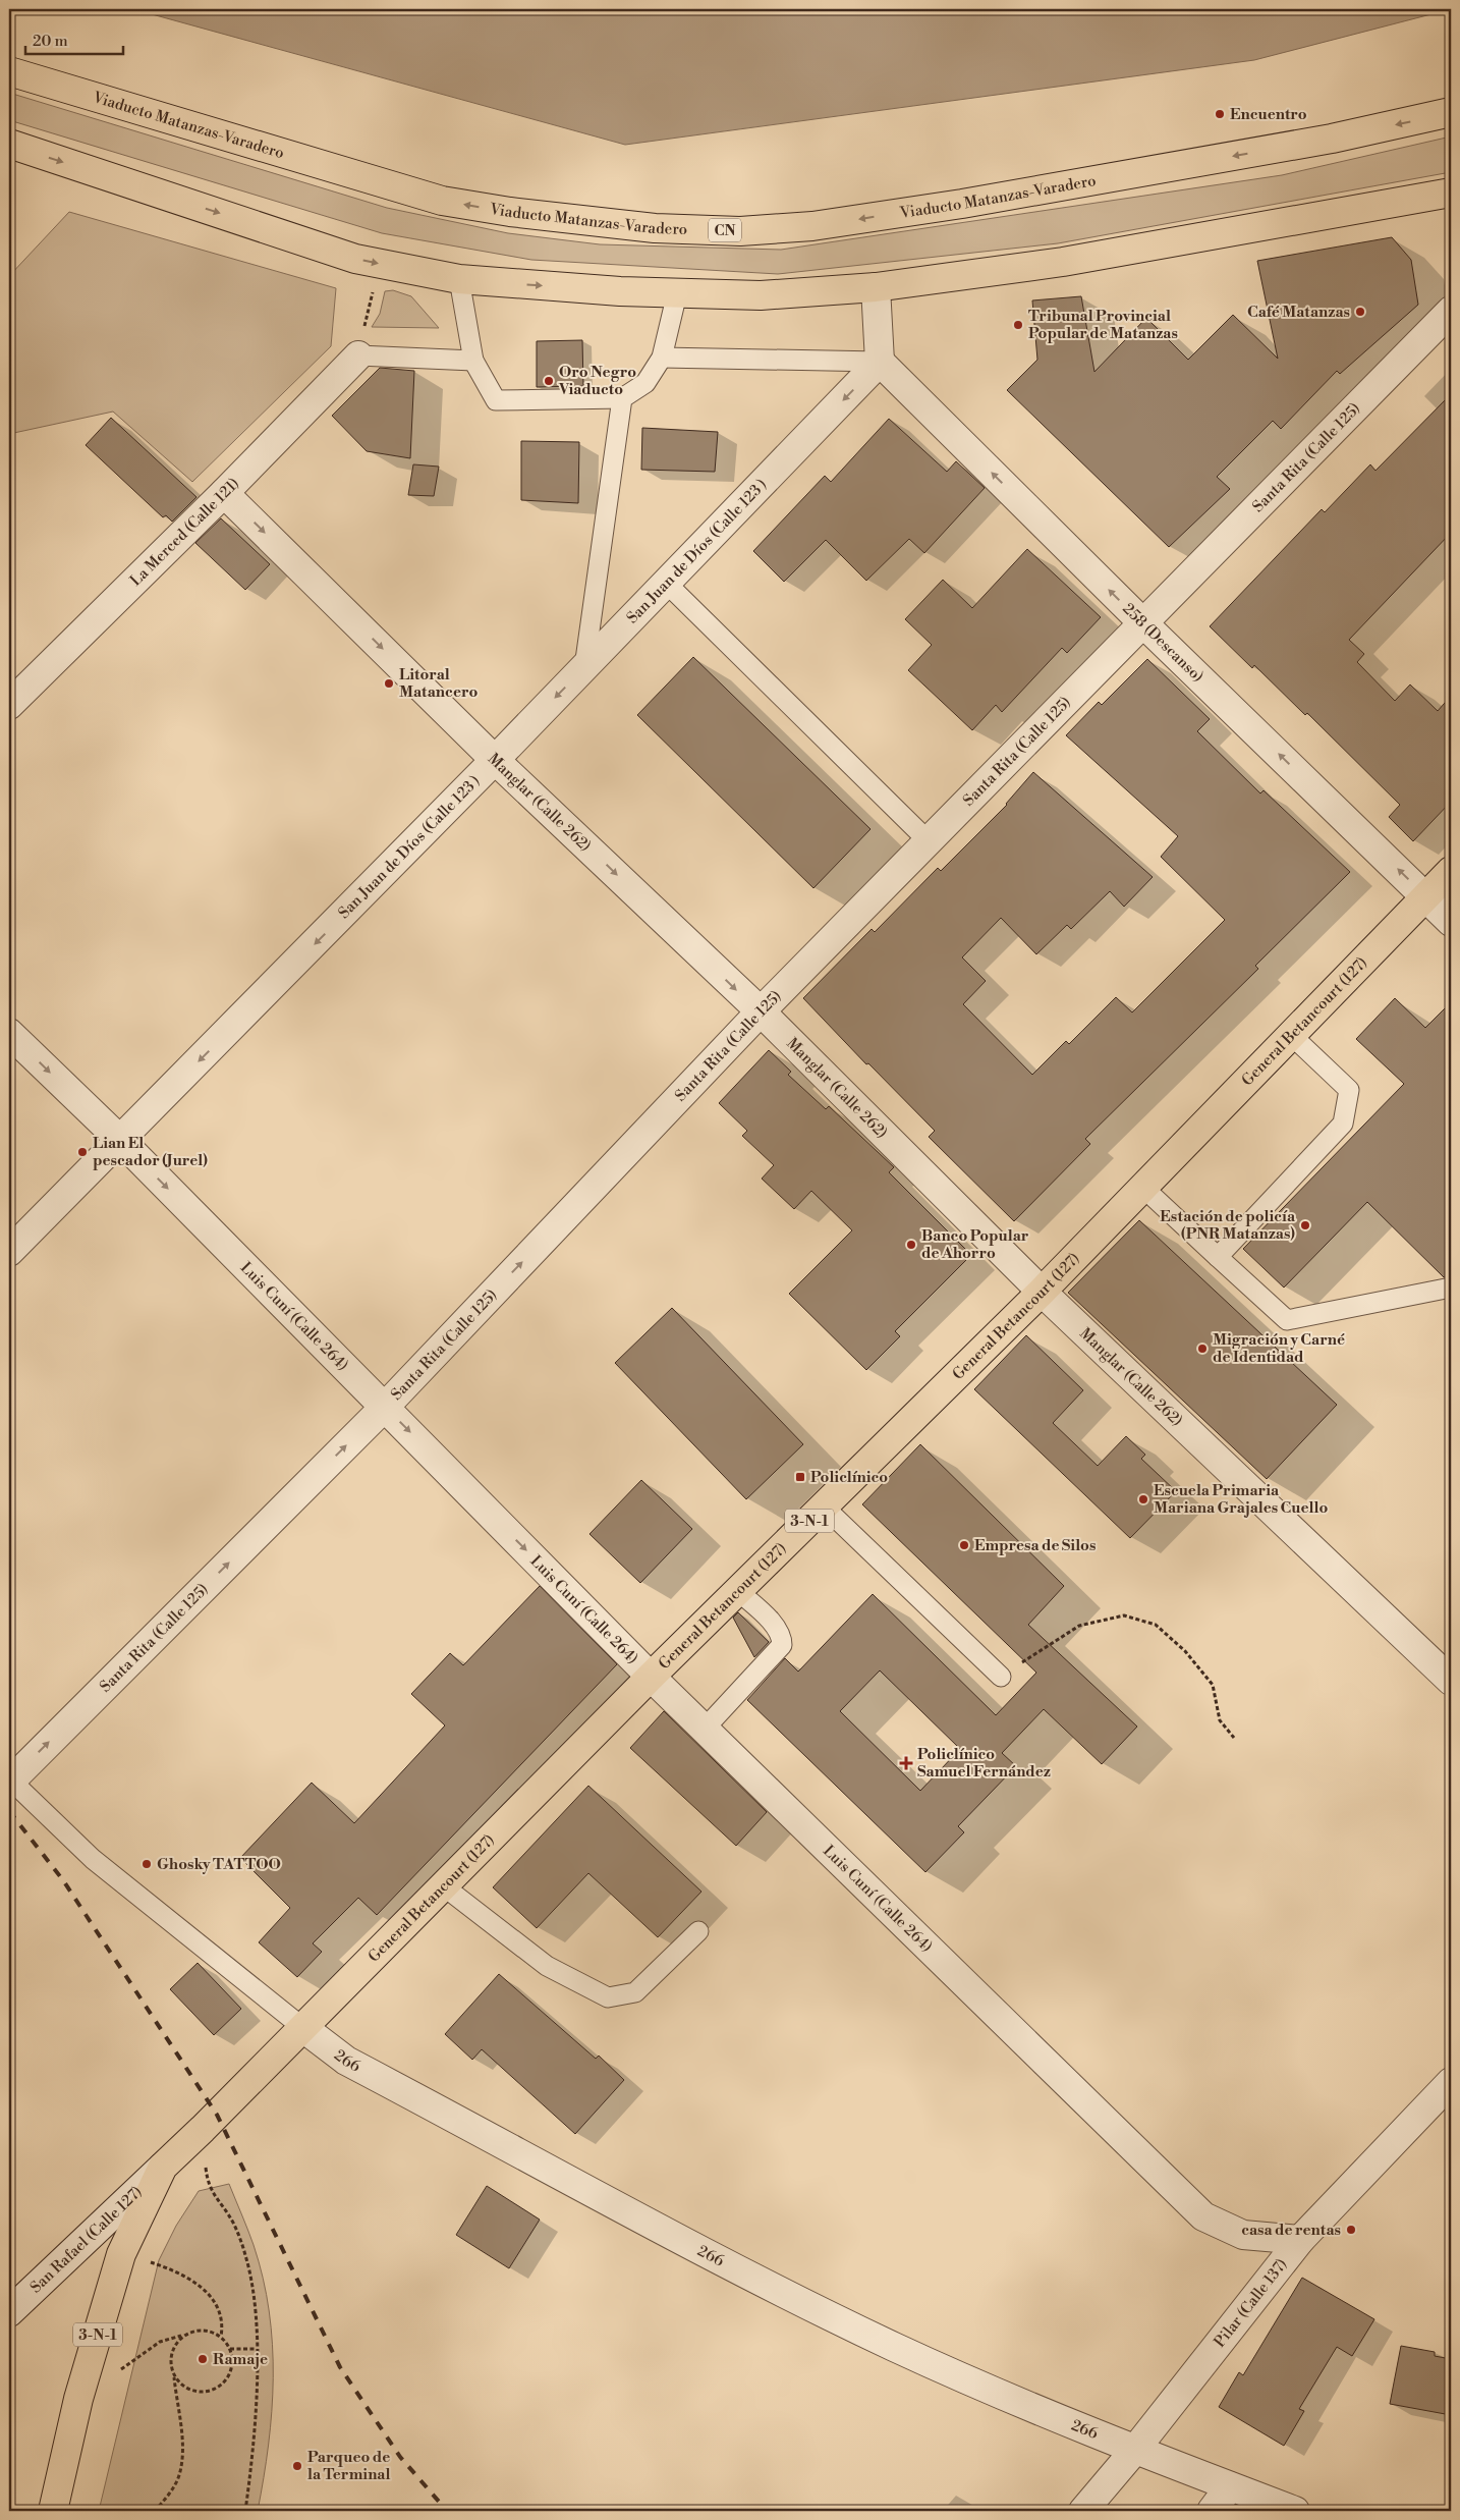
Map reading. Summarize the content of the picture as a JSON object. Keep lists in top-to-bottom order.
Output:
{
  "streets": {
    "main road": [
      "Viaducto Matanzas-Varadero",
      "CN",
      "General Betancourt (127)",
      "3-N-1"
    ],
    "street": [
      "Santa Rita (Calle 125)",
      "La Merced (Calle 121)",
      "San Juan de Díos (Calle 123 )",
      "258 (Descanso)",
      "Manglar (Calle 262)",
      "Luis Cuní (Calle 264)",
      "266",
      "San Rafael (Calle 127)",
      "Pilar (Calle 137)"
    ]
  },
  "crossings": [
    ["Santa Rita (Calle 125)", "258 (Descanso)"],
    ["Santa Rita (Calle 125)", "Manglar (Calle 262)"],
    ["Santa Rita (Calle 125)", "Luis Cuní (Calle 264)"],
    ["La Merced (Calle 121)", "Manglar (Calle 262)"],
    ["San Juan de Díos (Calle 123 )", "258 (Descanso)"],
    ["San Juan de Díos (Calle 123 )", "Manglar (Calle 262)"],
    ["San Juan de Díos (Calle 123 )", "Luis Cuní (Calle 264)"],
    ["258 (Descanso)", "General Betancourt (127)"],
    ["Manglar (Calle 262)", "General Betancourt (127)"],
    ["General Betancourt (127)", "Luis Cuní (Calle 264)"],
    ["General Betancourt (127)", "3-N-1"],
    ["General Betancourt (127)", "266"],
    ["General Betancourt (127)", "San Rafael (Calle 127)"],
    ["Luis Cuní (Calle 264)", "Pilar (Calle 137)"],
    ["3-N-1", "San Rafael (Calle 127)"],
    ["266", "Pilar (Calle 137)"]
  ],
  "one_way": [
    "Santa Rita (Calle 125)",
    "San Juan de Díos (Calle 123 )",
    "258 (Descanso)",
    "Manglar (Calle 262)",
    "Luis Cuní (Calle 264)"
  ],
  "places": {
    "other": [
      "Encuentro",
      "Café Matanzas",
      "Tribunal Provincial Popular de Matanzas",
      "Oro Negro Viaducto",
      "Litoral Matancero",
      "Lian El pescador (Jurel)",
      "Estación de policía (PNR Matanzas)",
      "Banco Popular de Ahorro",
      "Migración y Carné de Identidad",
      "Escuela Primaria Mariana Grajales Cuello",
      "Empresa de Silos",
      "Ghosky TATTOO",
      "casa de rentas",
      "Ramaje",
      "Parqueo de la Terminal"
    ],
    "transit": ["Policlínico"],
    "health": ["Policlínico Samuel Fernández"]
  },
  "scale_bar": "20 m"
}
